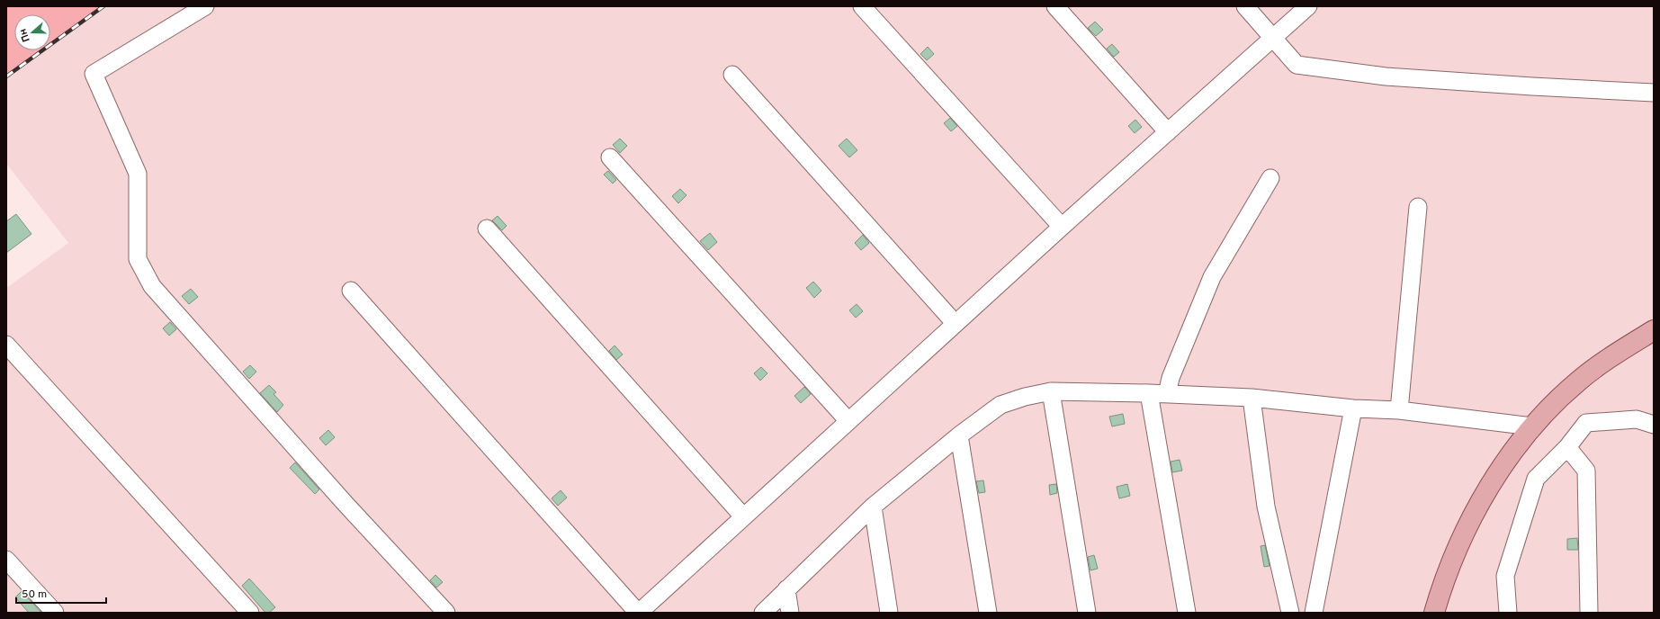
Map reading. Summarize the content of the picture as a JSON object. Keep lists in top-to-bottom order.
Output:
{
  "scale_bar": "50 m",
  "north": "left"
}
